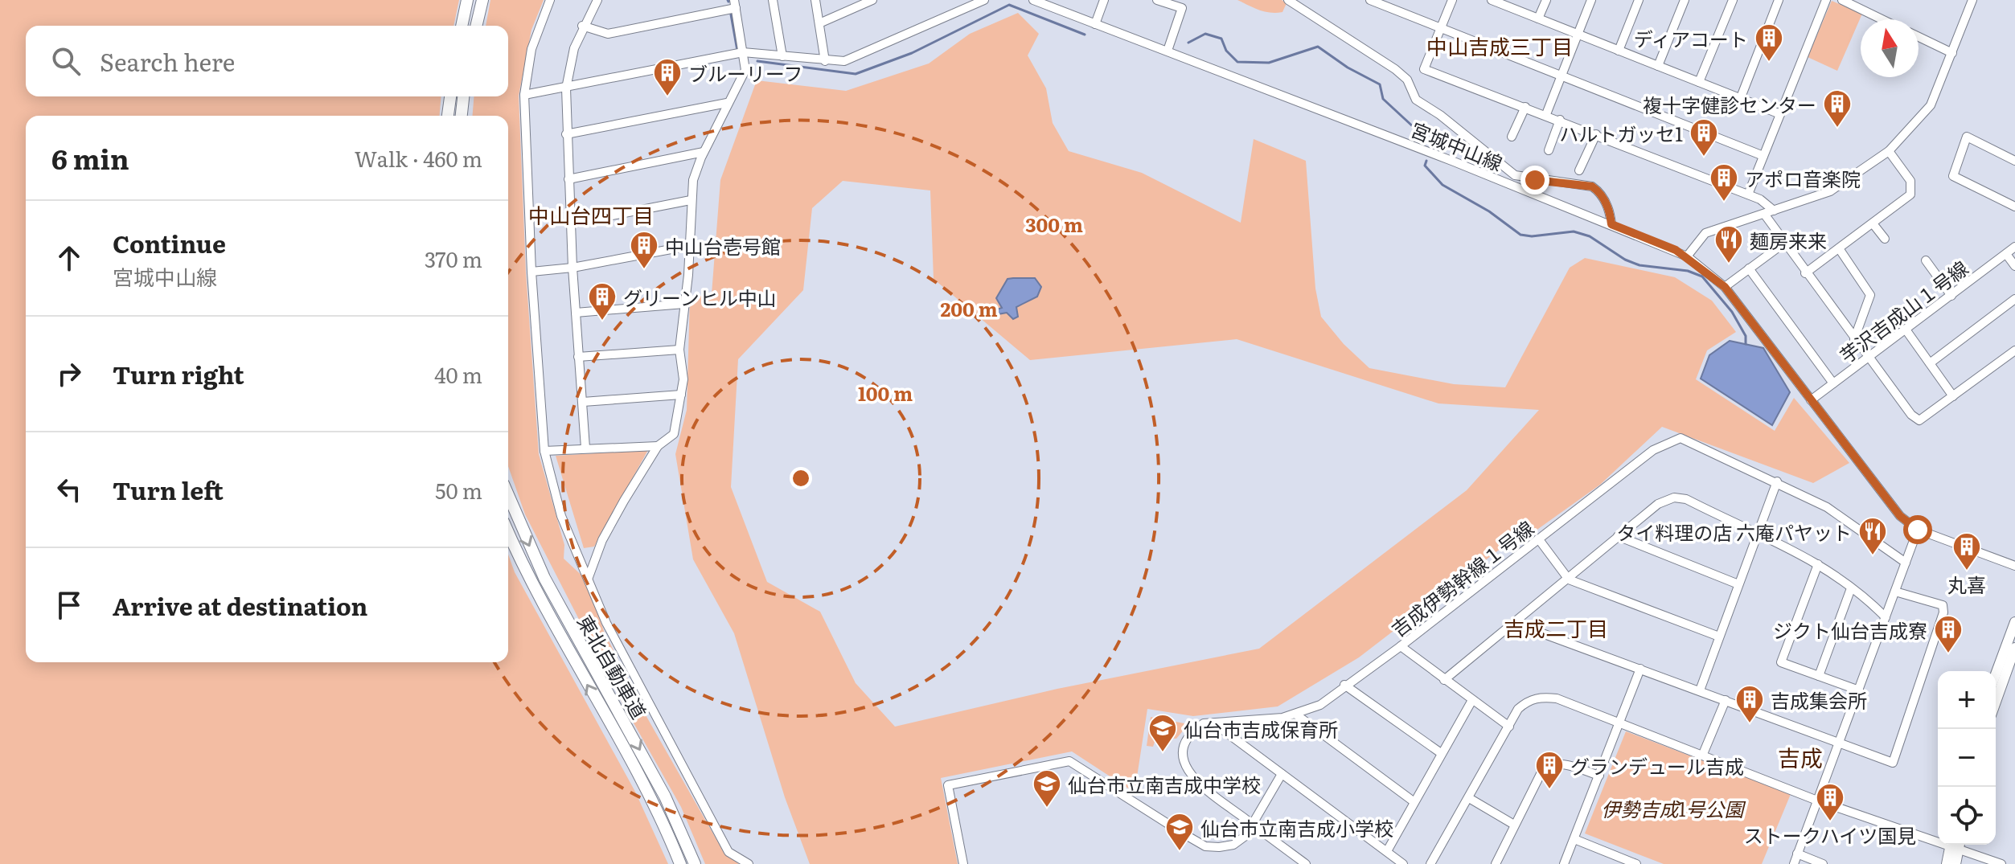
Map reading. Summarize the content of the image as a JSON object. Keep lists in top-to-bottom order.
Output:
{
  "streets": {
    "highway": ["東北自動車道"],
    "street": ["宮城中山線", "芋沢吉成山１号線", "吉成伊勢幹線１号線"]
  },
  "crossings": [
    ["宮城中山線", "芋沢吉成山１号線"]
  ],
  "districts": [
    "中山吉成三丁目",
    "中山台四丁目",
    "吉成二丁目",
    "吉成"
  ],
  "parks": ["伊勢吉成1号公園"],
  "places": {
    "building": [
      "ディアコート",
      "ブルーリーフ",
      "複十字健診センター",
      "ハルトガッセ1",
      "アポロ音楽院",
      "中山台壱号館",
      "グリーンヒル中山",
      "丸喜",
      "ジクト仙台吉成寮",
      "吉成集会所",
      "グランデュール吉成",
      "ストークハイツ国見"
    ],
    "restaurant": ["麺房来来", "タイ料理の店 六庵パヤット"],
    "school or university": ["仙台市吉成保育所", "仙台市立南吉成中学校", "仙台市立南吉成小学校"]
  },
  "north": "top",
  "page": {
    "search": "Search here",
    "heading": ["6 min", "Walk · 460 m"],
    "list": [
      ["Continue", "宮城中山線", "370 m"],
      ["Turn right", "40 m"],
      ["Turn left", "50 m"],
      "Arrive at destination"
    ],
    "map_buttons": ["+", "−"]
  },
  "rings": ["300 m", "200 m", "100 m"]
}
